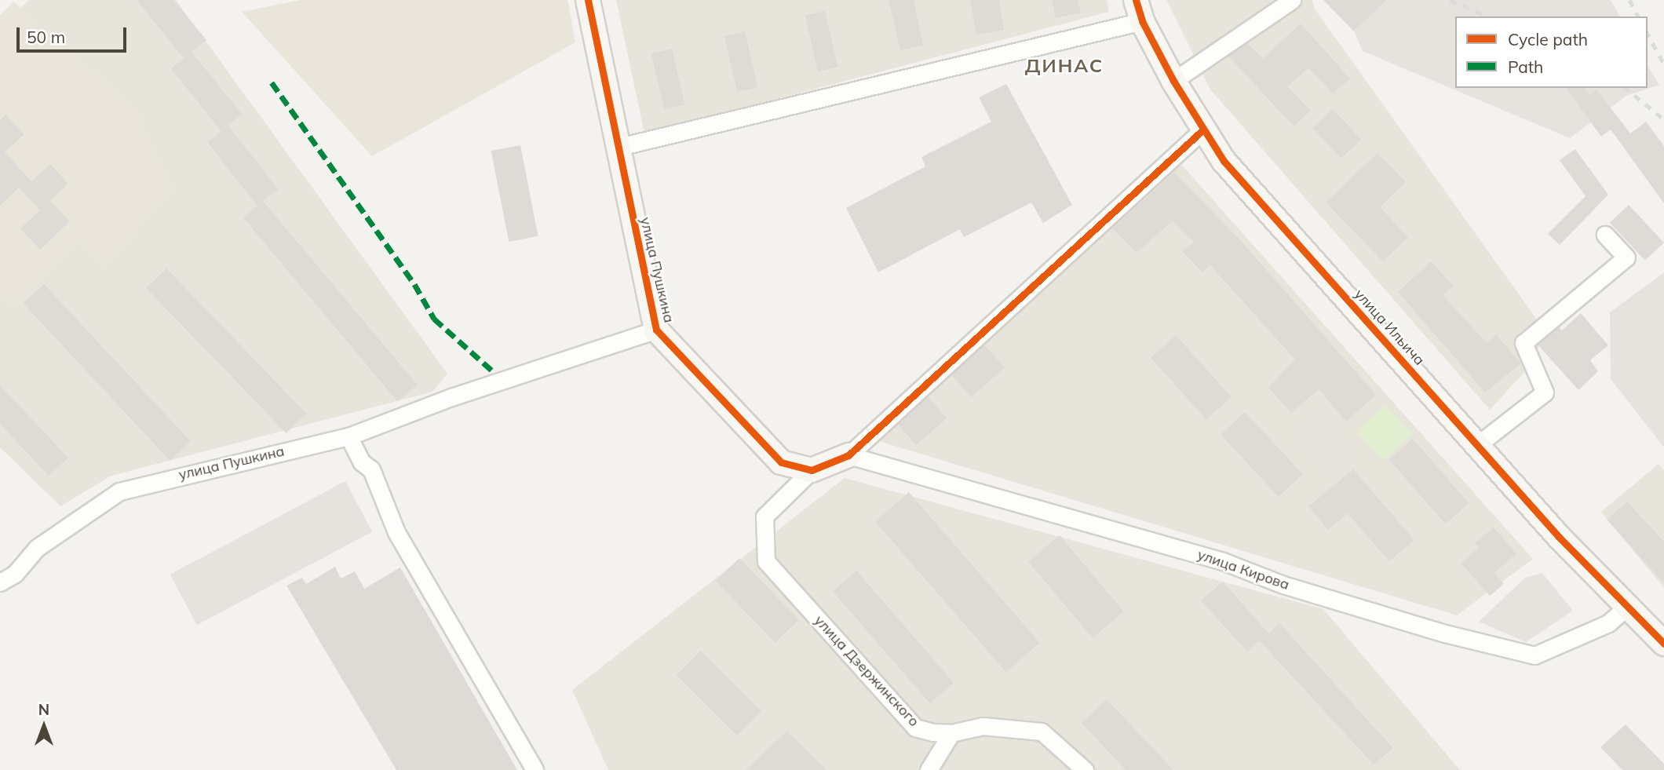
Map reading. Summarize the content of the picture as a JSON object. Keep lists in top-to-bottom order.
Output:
{
  "streets": {
    "street": [
      "улица Пушкина",
      "улица Ильича",
      "улица Кирова",
      "улица Дзержинского"
    ]
  },
  "crossings": [
    ["улица Пушкина", "улица Дзержинского"],
    ["улица Ильича", "улица Кирова"]
  ],
  "districts": ["ДИНАС"],
  "legend": ["Cycle path", "Path"],
  "scale_bar": "50 m",
  "north": "top"
}
